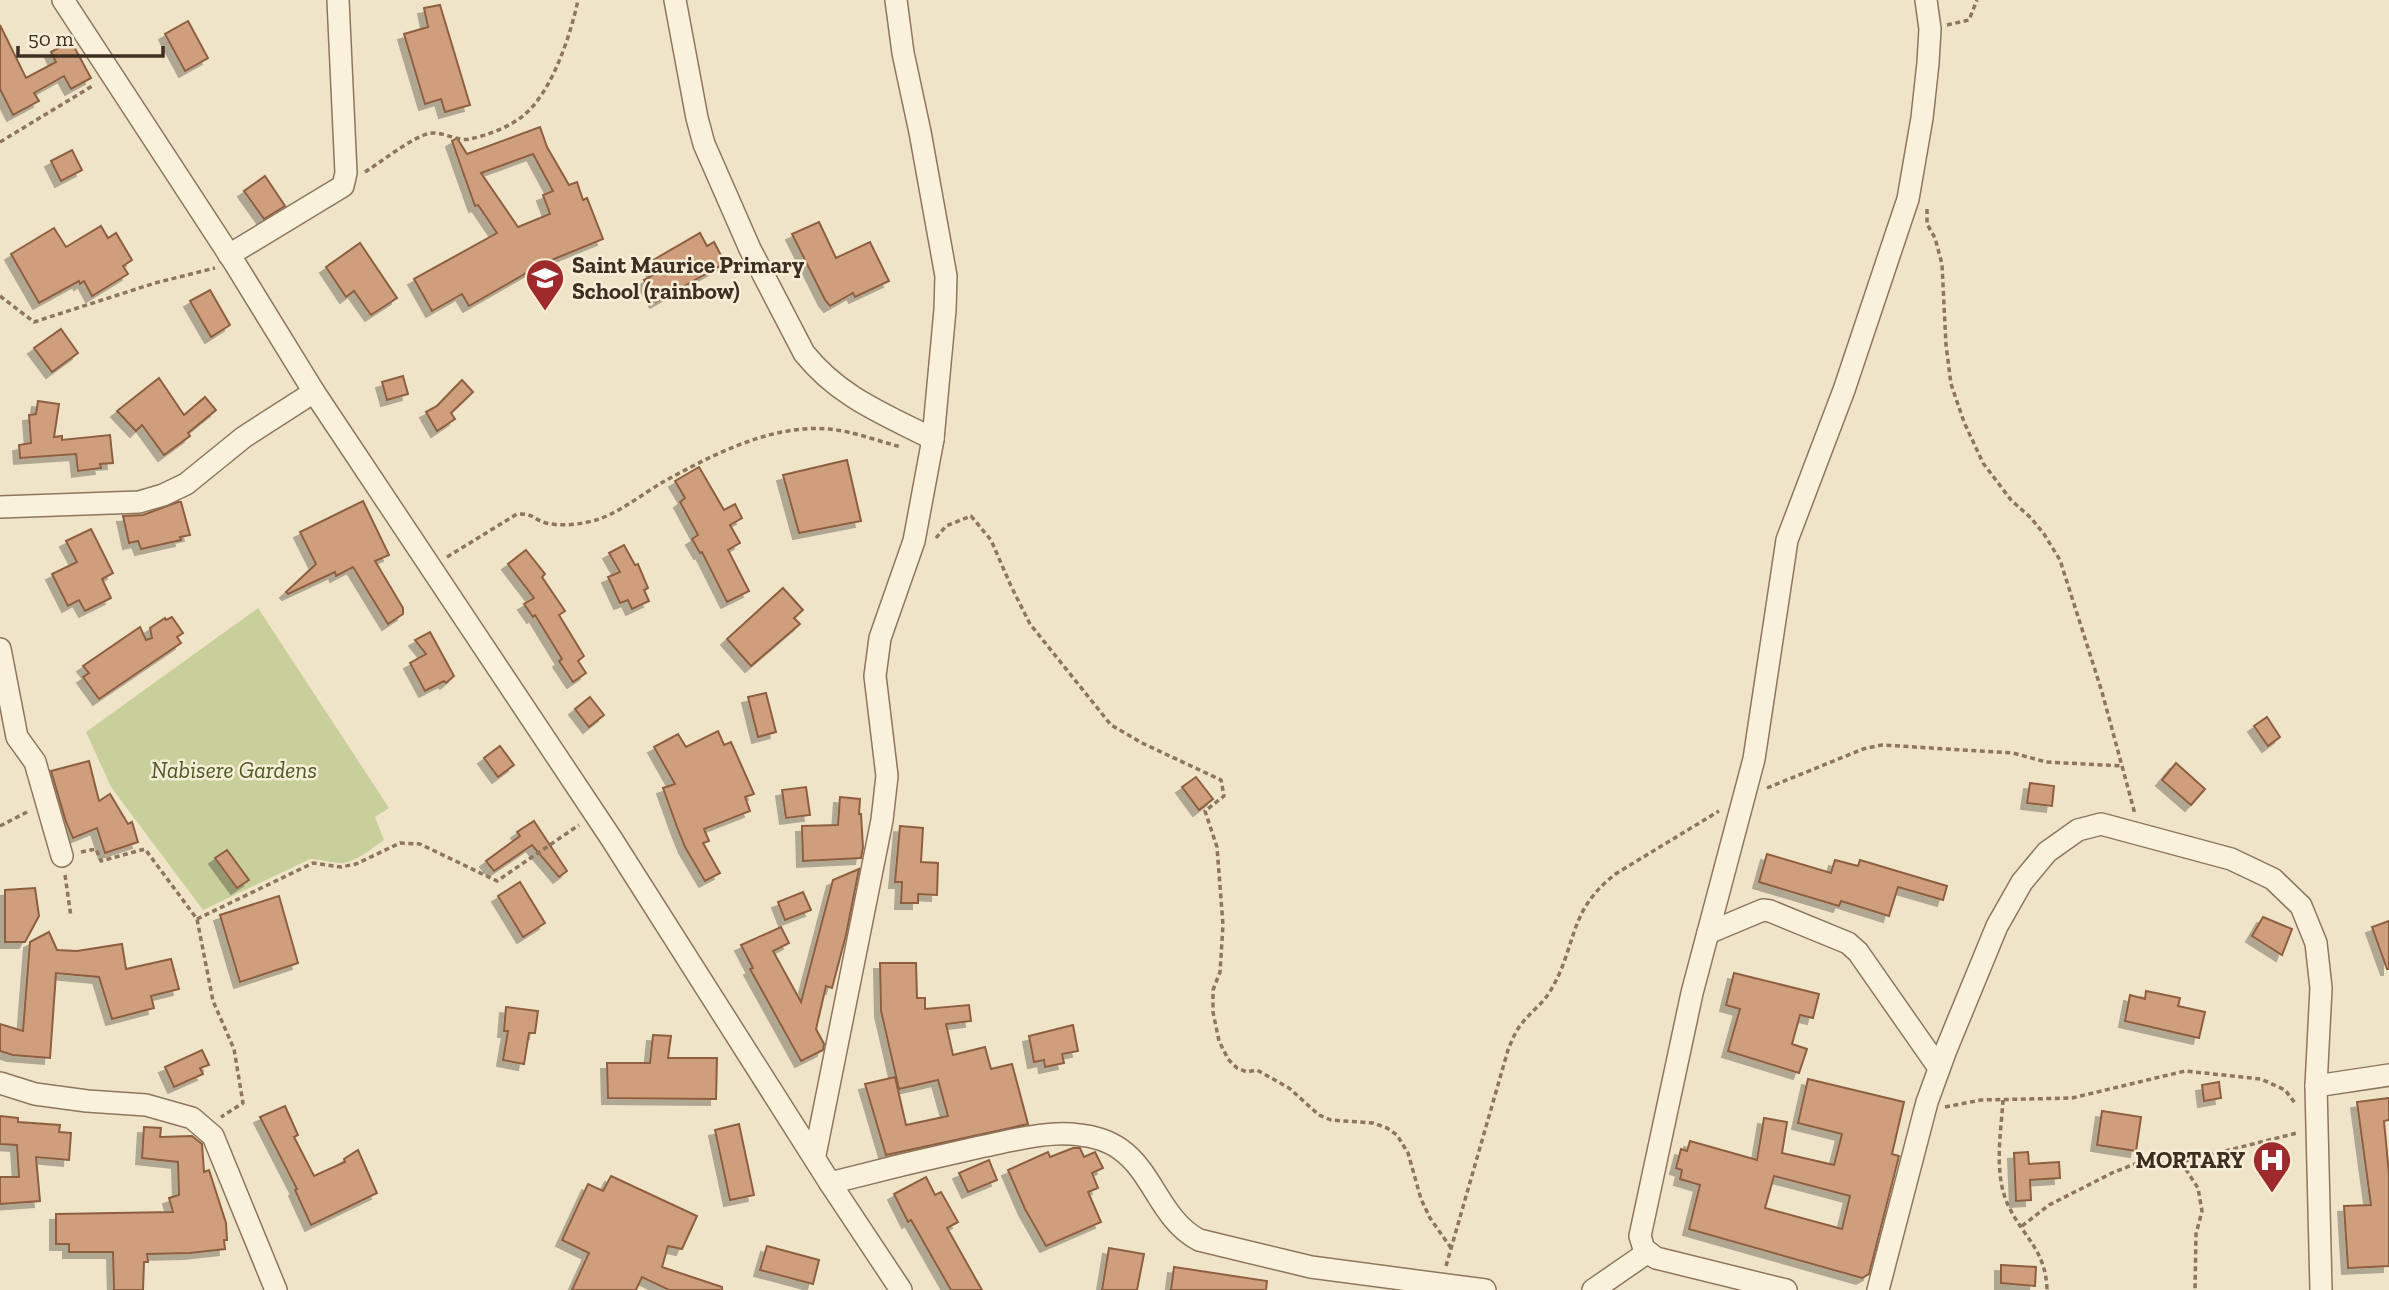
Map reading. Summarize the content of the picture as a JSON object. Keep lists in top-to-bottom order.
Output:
{
  "parks": ["Nabisere Gardens"],
  "places": {
    "school or university": ["Saint Maurice Primary School (rainbow)"],
    "hospital": ["MORTARY"]
  },
  "scale_bar": "50 m"
}
